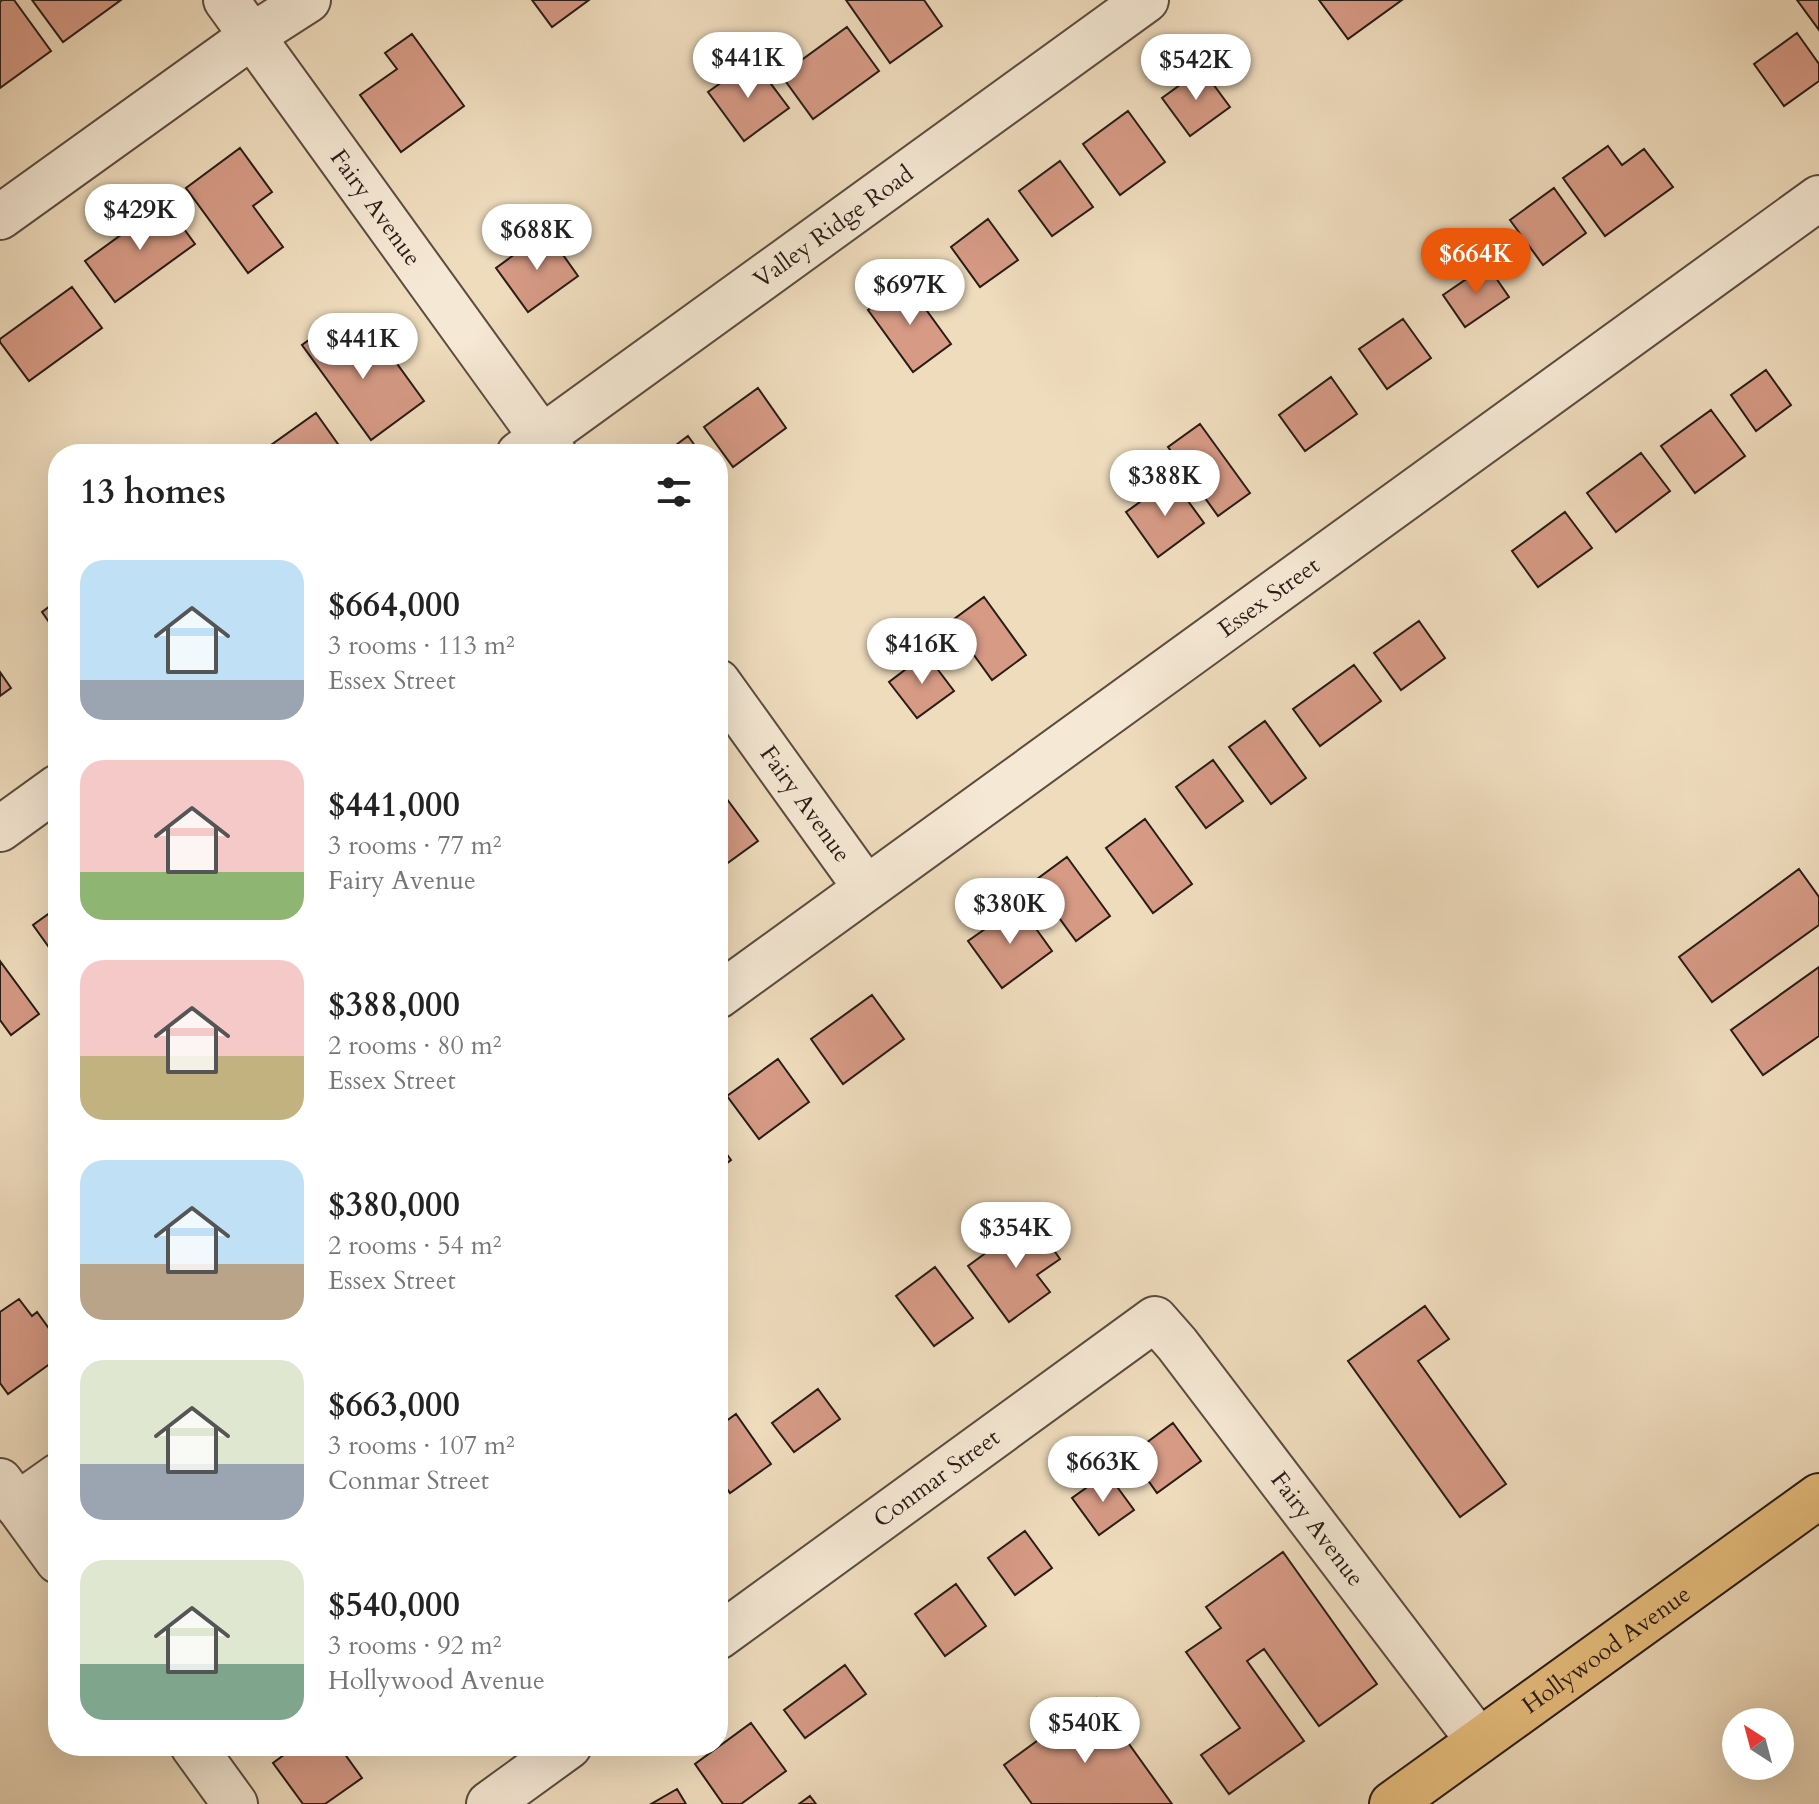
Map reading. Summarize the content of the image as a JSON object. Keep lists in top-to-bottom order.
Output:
{
  "streets": {
    "main road": ["Hollywood Avenue"],
    "street": [
      "Fairy Avenue",
      "Valley Ridge Road",
      "Essex Street",
      "Conmar Street"
    ]
  },
  "crossings": [
    ["Fairy Avenue", "Essex Street"],
    ["Fairy Avenue", "Conmar Street"],
    ["Fairy Avenue", "Hollywood Avenue"]
  ],
  "north": "top left",
  "page": {
    "price": [
      "$441K",
      "$542K",
      "$429K",
      "$688K",
      "$664K",
      "$697K",
      "$441K",
      "$388K",
      "$416K",
      "$380K",
      "$354K",
      "$663K",
      "$540K"
    ],
    "heading": "13 homes",
    "list": [
      {
        "name": "$664,000",
        "note": "3 rooms · 113 m² · Essex Street"
      },
      {
        "name": "$441,000",
        "note": "3 rooms · 77 m² · Fairy Avenue"
      },
      {
        "name": "$388,000",
        "note": "2 rooms · 80 m² · Essex Street"
      },
      {
        "name": "$380,000",
        "note": "2 rooms · 54 m² · Essex Street"
      },
      {
        "name": "$663,000",
        "note": "3 rooms · 107 m² · Conmar Street"
      },
      {
        "name": "$540,000",
        "note": "3 rooms · 92 m² · Hollywood Avenue"
      }
    ]
  }
}
